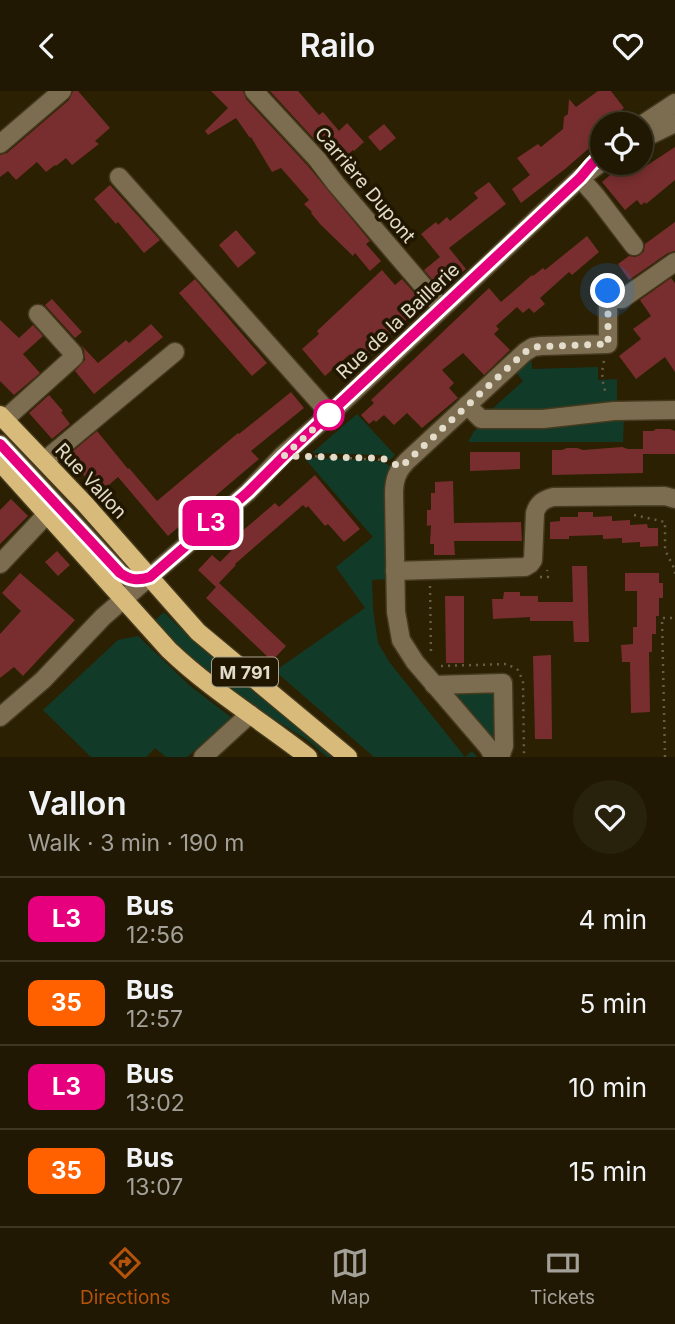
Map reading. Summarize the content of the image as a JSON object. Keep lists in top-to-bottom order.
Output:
{
  "streets": {
    "main road": ["Rue Vallon", "M 791"],
    "street": ["Carrière Dupont", "Rue de la Baillerie"]
  },
  "crossings": [
    ["Carrière Dupont", "Rue de la Baillerie"],
    ["Rue de la Baillerie", "Rue Vallon"],
    ["Rue de la Baillerie", "M 791"]
  ],
  "lines": ["bus line L3"],
  "page": {
    "header": "Railo",
    "on_map": "L3",
    "heading": ["Vallon", "Walk · 3 min · 190 m"],
    "list": [
      {
        "mark": "L3",
        "name": "Bus",
        "note": "12:56",
        "value": "4 min"
      },
      {
        "mark": "35",
        "name": "Bus",
        "note": "12:57",
        "value": "5 min"
      },
      {
        "mark": "L3",
        "name": "Bus",
        "note": "13:02",
        "value": "10 min"
      },
      {
        "mark": "35",
        "name": "Bus",
        "note": "13:07",
        "value": "15 min"
      }
    ],
    "tabs": ["Directions", "Map", "Tickets"]
  }
}
